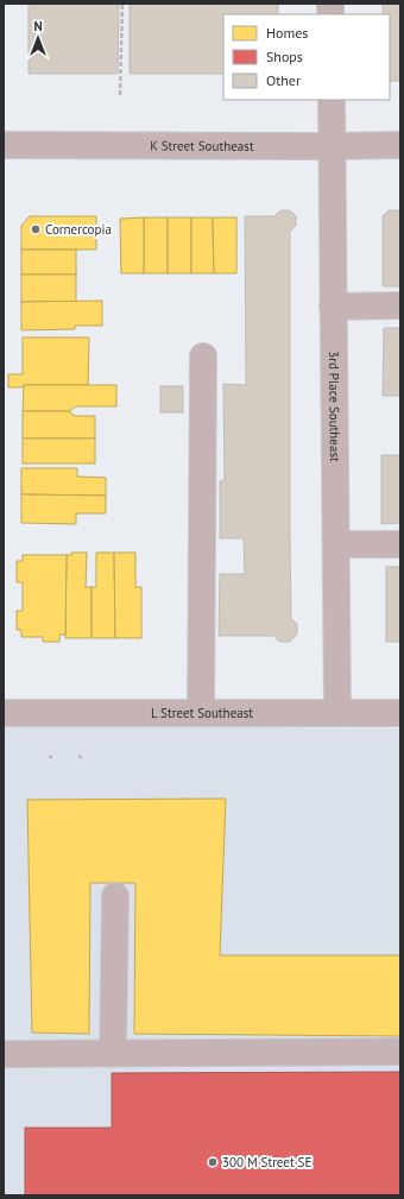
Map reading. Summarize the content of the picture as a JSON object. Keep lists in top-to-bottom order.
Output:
{
  "streets": {
    "street": ["K Street Southeast", "3rd Place Southeast", "L Street Southeast"]
  },
  "crossings": [
    ["K Street Southeast", "3rd Place Southeast"],
    ["3rd Place Southeast", "L Street Southeast"]
  ],
  "places": ["Cornercopia", "300 M Street SE"],
  "legend": ["Homes", "Shops", "Other"],
  "north": "top"
}
